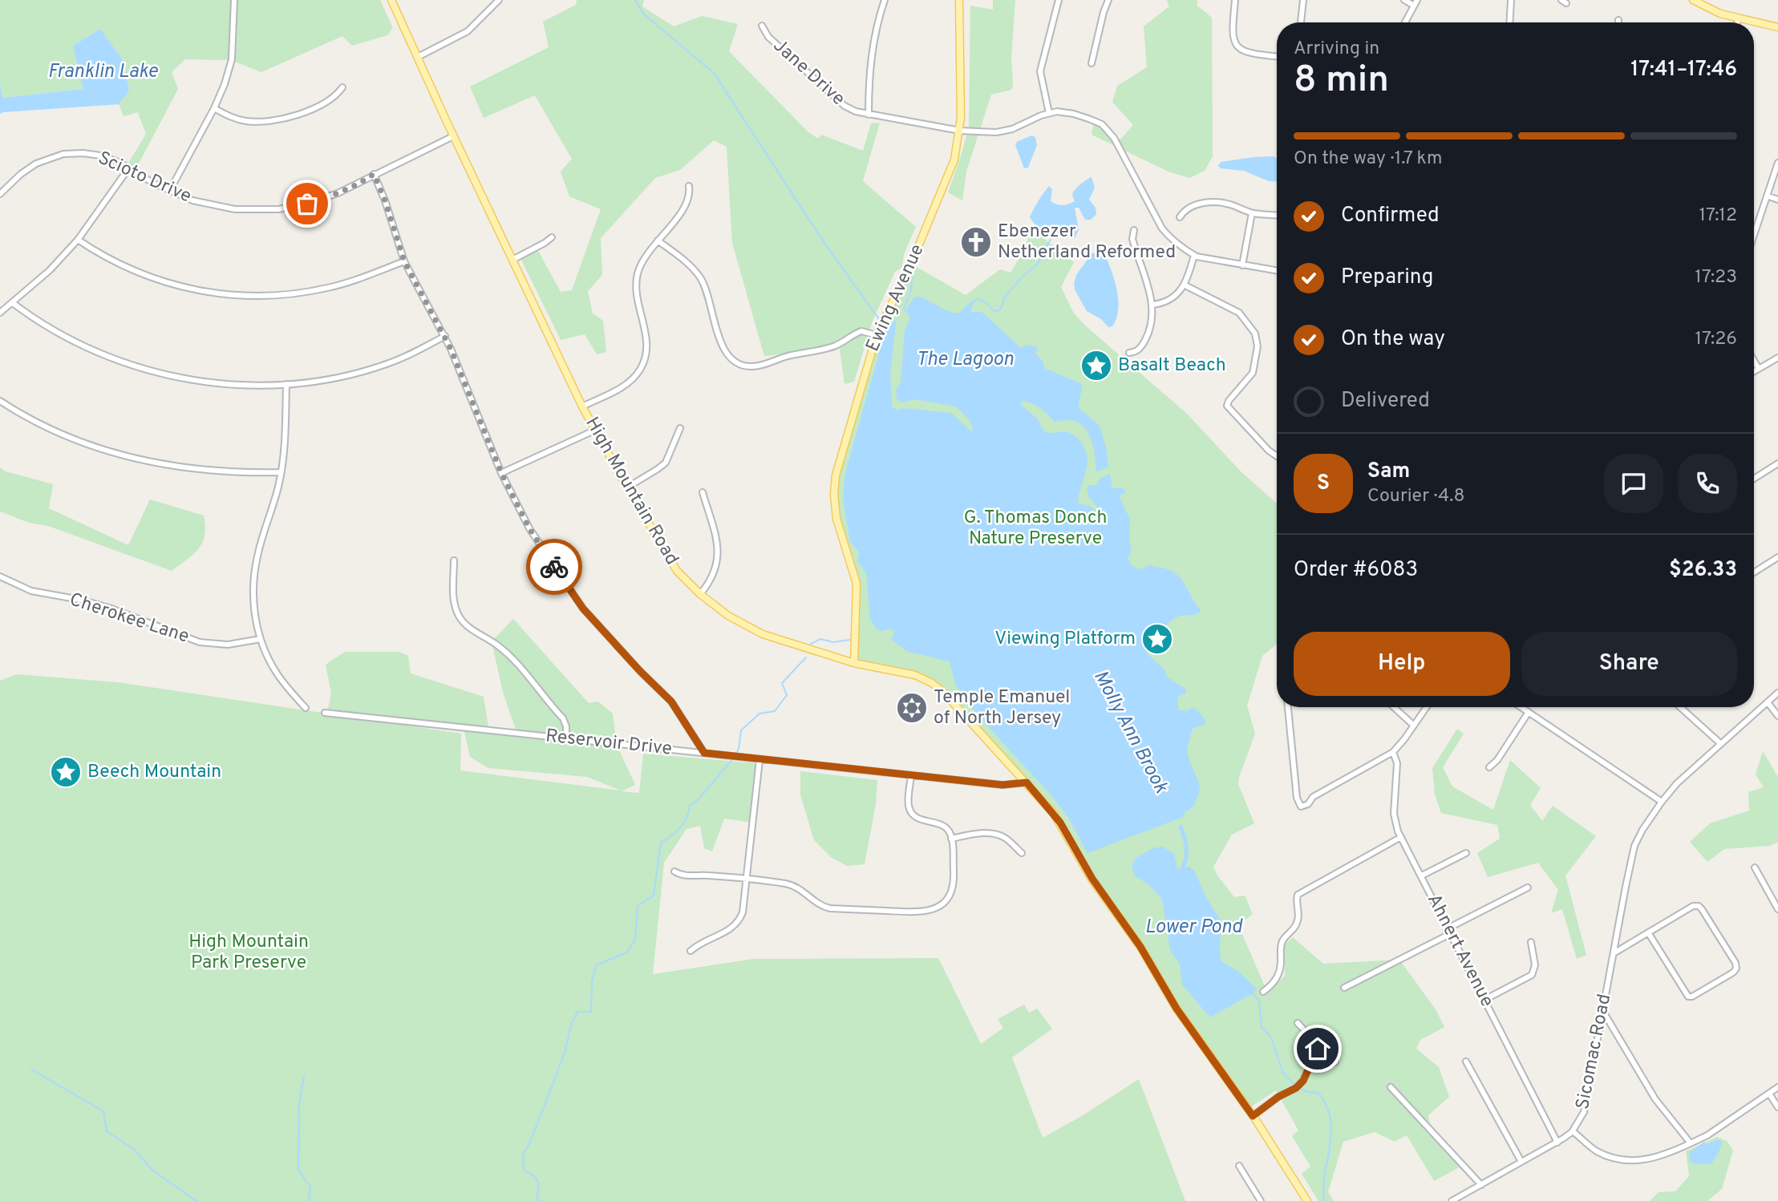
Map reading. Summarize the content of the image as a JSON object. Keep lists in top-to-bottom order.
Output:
{
  "streets": {
    "main road": ["Ewing Avenue", "High Mountain Road"],
    "street": [
      "Jane Drive",
      "Scioto Drive",
      "Cherokee Lane",
      "Reservoir Drive",
      "Ahnert Avenue",
      "Sicomac Road"
    ]
  },
  "crossings": [
    ["Jane Drive", "Ewing Avenue"],
    ["Scioto Drive", "High Mountain Road"],
    ["Ewing Avenue", "High Mountain Road"],
    ["High Mountain Road", "Reservoir Drive"],
    ["Ahnert Avenue", "Sicomac Road"]
  ],
  "water": [
    "Franklin Lake",
    "The Lagoon",
    "Molly Ann Brook",
    "Lower Pond"
  ],
  "parks": ["G. Thomas Donch Nature Preserve", "High Mountain Park Preserve"],
  "places": {
    "church": ["Ebenezer Netherland Reformed"],
    "place": ["Basalt Beach", "Viewing Platform", "Beech Mountain"],
    "synagogue": ["Temple Emanuel of North Jersey"]
  },
  "page": {
    "heading": ["8 min", "Arriving in", "17:41–17:46"],
    "panel": [
      "Sam",
      "Courier · 4.8",
      "Order #6083",
      "$26.33"
    ],
    "bar": "On the way · 1.7 km",
    "list": [
      ["Confirmed", "17:12"],
      ["Preparing", "17:23"],
      ["On the way", "17:26"],
      "Delivered"
    ],
    "round": "S",
    "buttons": ["Help", "Share"]
  }
}
